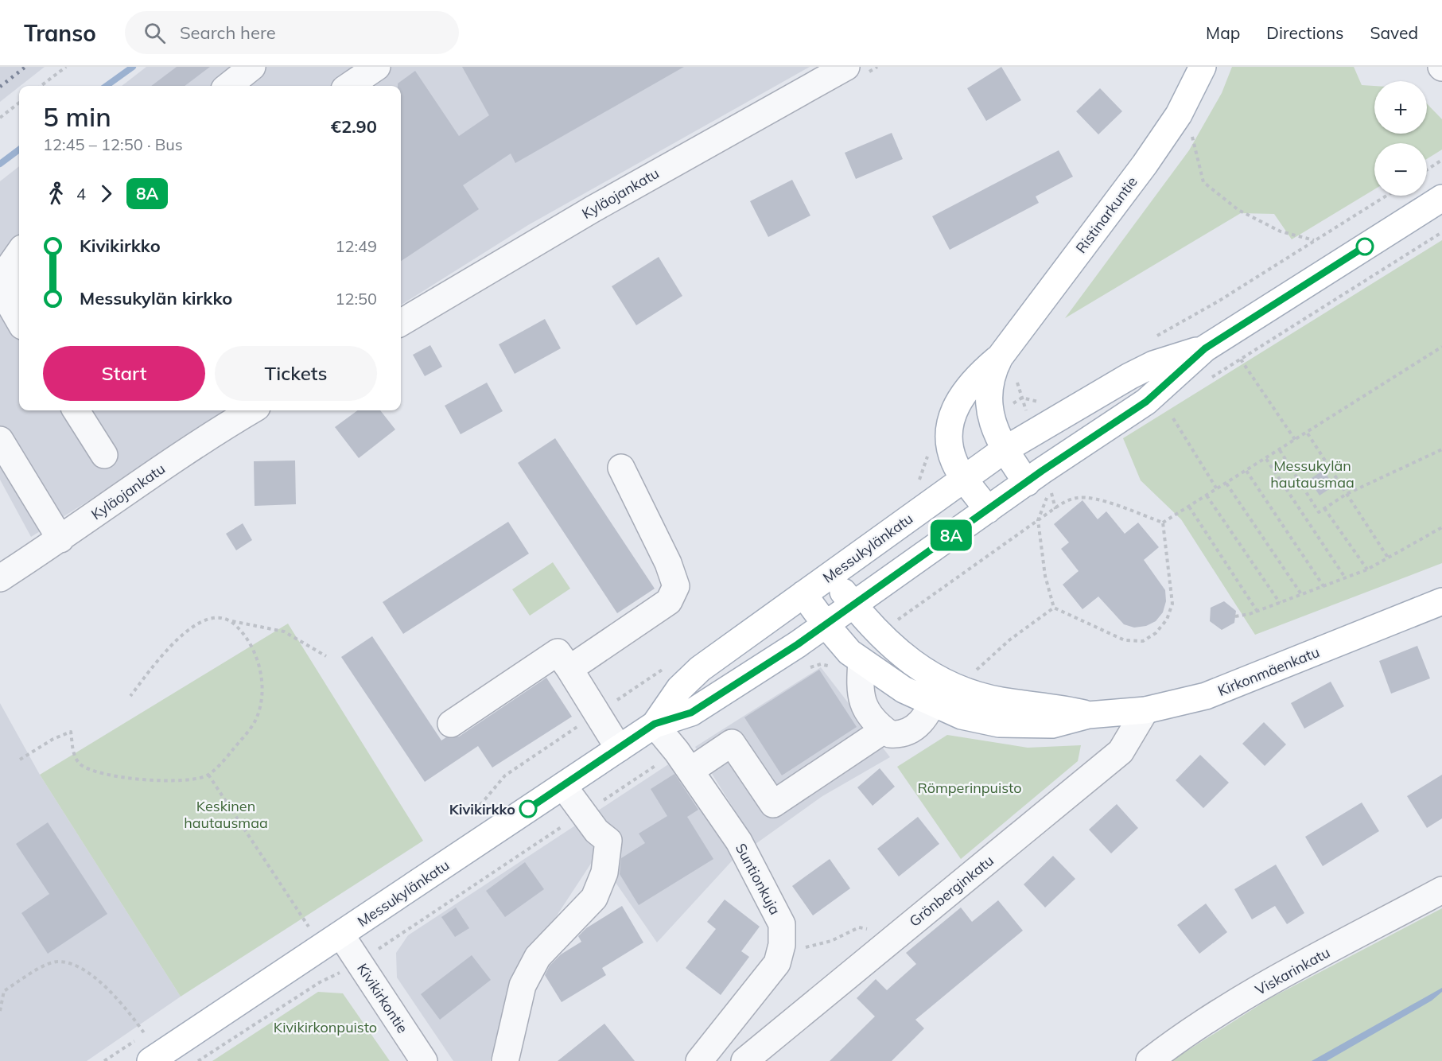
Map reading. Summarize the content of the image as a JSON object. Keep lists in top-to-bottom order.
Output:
{
  "streets": {
    "main road": ["Ristinarkuntie", "Messukylänkatu", "Kirkonmäenkatu"],
    "street": [
      "Kyläojankatu",
      "Suntionkuja",
      "Grönberginkatu",
      "Viskarinkatu",
      "Kivikirkontie"
    ]
  },
  "crossings": [
    ["Ristinarkuntie", "Messukylänkatu"],
    ["Messukylänkatu", "Kirkonmäenkatu"],
    ["Messukylänkatu", "Suntionkuja"],
    ["Messukylänkatu", "Kivikirkontie"],
    ["Kirkonmäenkatu", "Grönberginkatu"]
  ],
  "parks": [
    "Messukylän hautausmaa",
    "Römperinpuisto",
    "Keskinen hautausmaa",
    "Kivikirkonpuisto"
  ],
  "places": ["Kivikirkko"],
  "lines": ["bus line 8A"],
  "page": {
    "header": "Transo",
    "search": "Search here",
    "nav": ["Map", "Directions", "Saved"],
    "on_map": "8A",
    "map_buttons": ["+", "−"],
    "heading": ["5 min", "12:45 – 12:50 · Bus", "€2.90"],
    "legs": ["4", "8A"],
    "list": [
      {
        "name": "Kivikirkko",
        "value": "12:49"
      },
      {
        "name": "Messukylän kirkko",
        "value": "12:50"
      }
    ],
    "buttons": ["Start", "Tickets"]
  }
}
